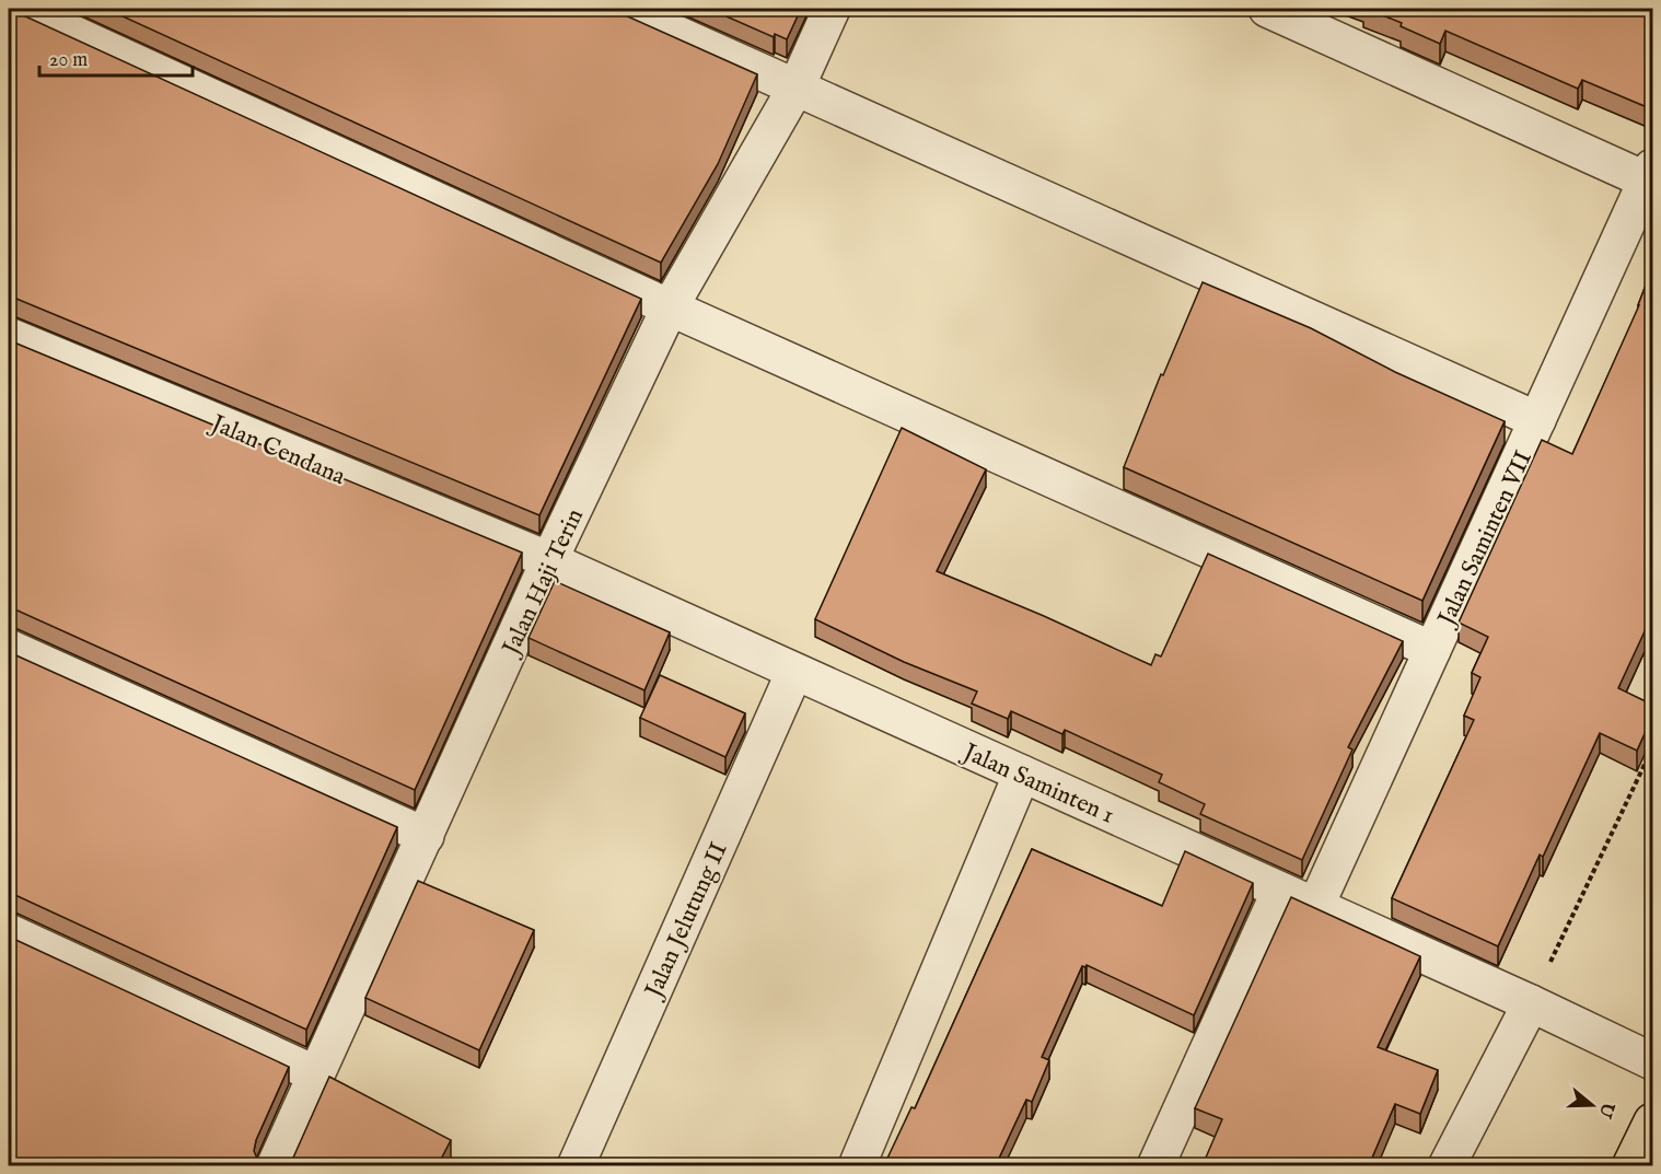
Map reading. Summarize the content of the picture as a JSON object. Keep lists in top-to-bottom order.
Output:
{
  "streets": {
    "street": [
      "Jalan Cendana",
      "Jalan Saminten VII",
      "Jalan Haji Terin",
      "Jalan Saminten 1",
      "Jalan Jelutung II"
    ]
  },
  "crossings": [
    ["Jalan Cendana", "Jalan Haji Terin"],
    ["Jalan Cendana", "Jalan Saminten 1"],
    ["Jalan Saminten VII", "Jalan Saminten 1"],
    ["Jalan Haji Terin", "Jalan Saminten 1"],
    ["Jalan Saminten 1", "Jalan Jelutung II"]
  ],
  "scale_bar": "20 m",
  "north": "right"
}
